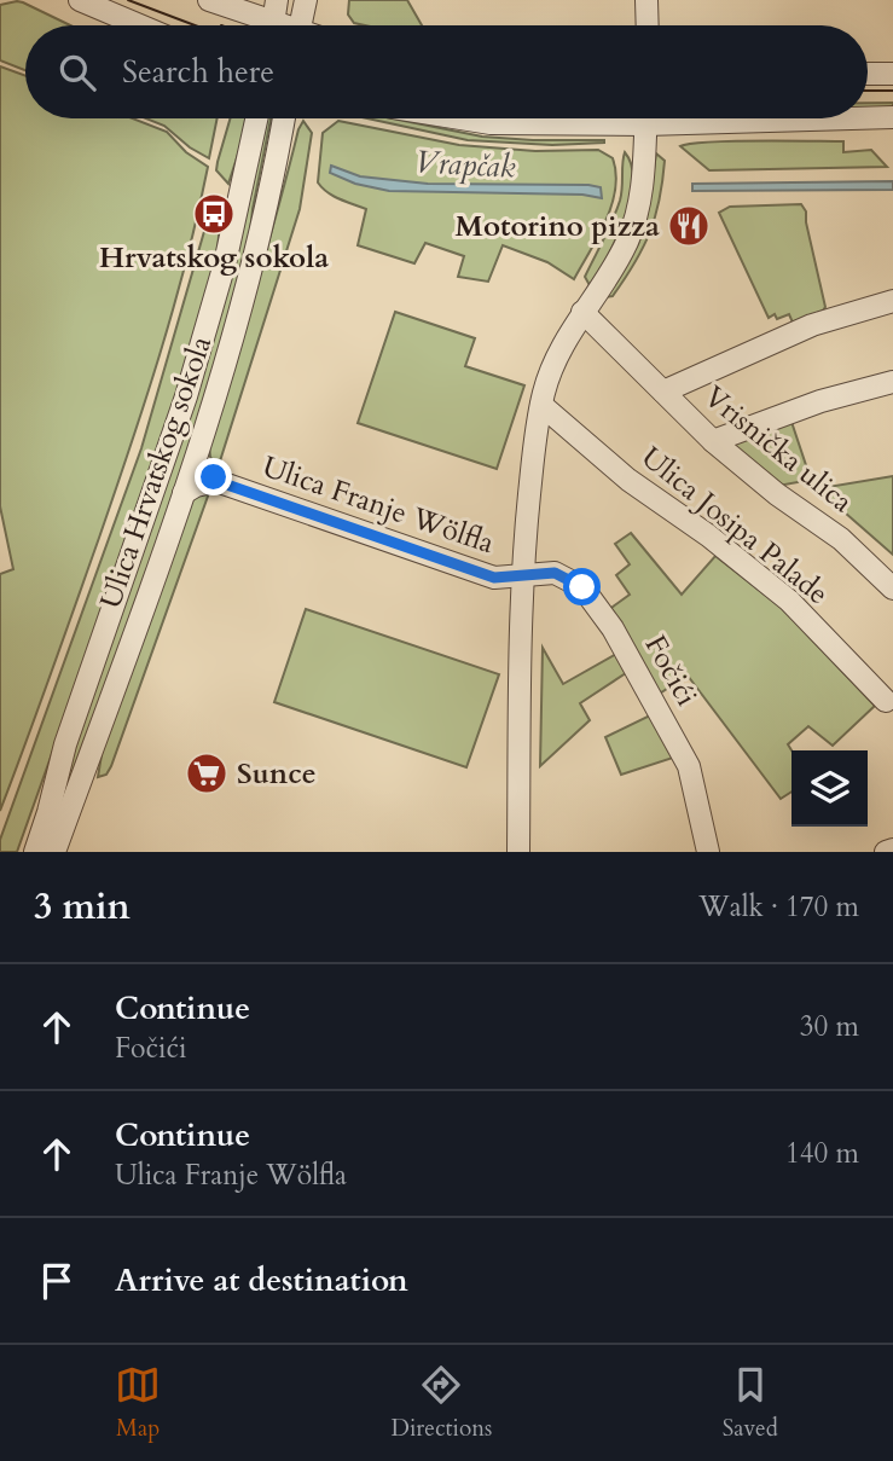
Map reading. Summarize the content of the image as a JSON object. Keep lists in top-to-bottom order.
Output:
{
  "streets": {
    "street": [
      "Vrisnička ulica",
      "Ulica Hrvatskog sokola",
      "Ulica Franje Wölfla",
      "Ulica Josipa Palade",
      "Fočići"
    ]
  },
  "crossings": [
    ["Ulica Hrvatskog sokola", "Ulica Franje Wölfla"],
    ["Ulica Franje Wölfla", "Fočići"]
  ],
  "water": ["Vrapčak"],
  "places": {
    "bus stop": ["Hrvatskog sokola"],
    "restaurant": ["Motorino pizza"],
    "supermarket": ["Sunce"]
  },
  "page": {
    "search": "Search here",
    "heading": ["3 min", "Walk · 170 m"],
    "list": [
      ["Continue", "Fočići", "30 m"],
      ["Continue", "Ulica Franje Wölfla", "140 m"],
      "Arrive at destination"
    ],
    "nav": ["Map", "Directions", "Saved"]
  }
}
